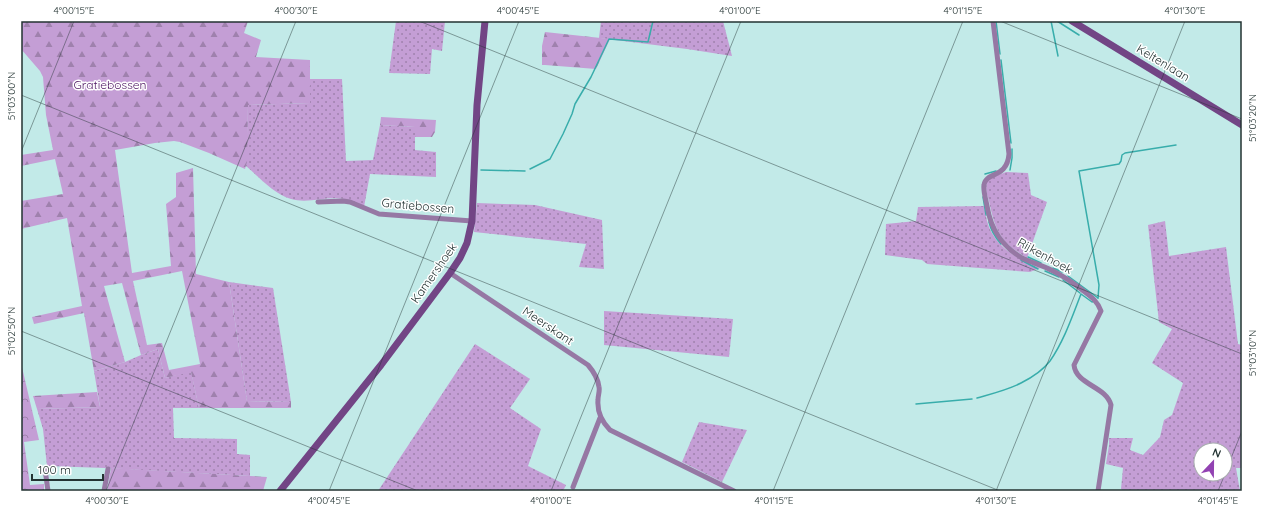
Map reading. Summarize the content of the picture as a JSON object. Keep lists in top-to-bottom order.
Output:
{
  "streets": {
    "street": [
      "Keltenlaan",
      "Gratiebossen",
      "Rijkenhoek",
      "Kamershoek",
      "Meerskant"
    ]
  },
  "crossings": [
    ["Gratiebossen", "Kamershoek"],
    ["Kamershoek", "Meerskant"]
  ],
  "parks": ["Gratiebossen"],
  "scale_bar": "100 m",
  "north": "top",
  "coordinates": [
    "4°00'15\"E",
    "4°00'30\"E",
    "4°00'45\"E",
    "4°01'00\"E",
    "4°01'15\"E",
    "4°01'30\"E",
    "51°03'00\"N",
    "51°03'20\"N",
    "51°02'50\"N",
    "51°03'10\"N",
    "4°01'45\"E"
  ]
}
